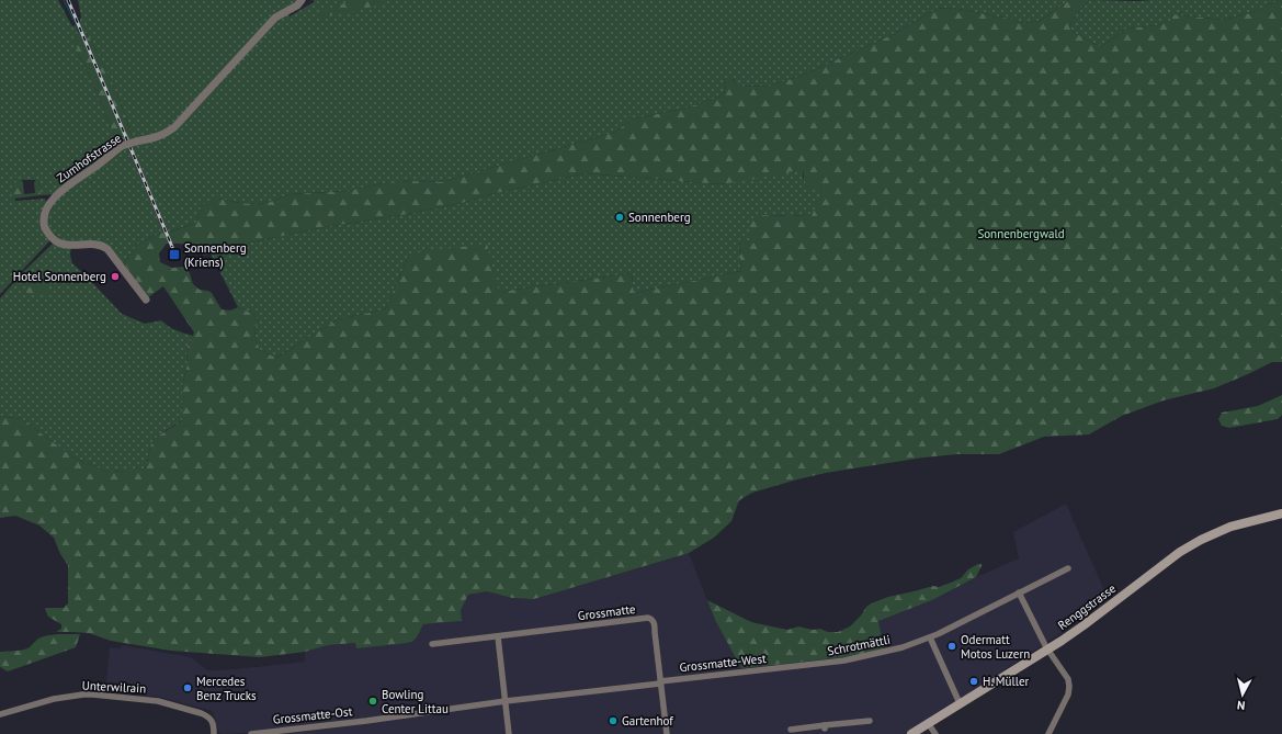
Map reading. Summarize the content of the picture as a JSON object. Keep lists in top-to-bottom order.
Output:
{
  "streets": {
    "main road": ["Renggstrasse"],
    "street": [
      "Zumhofstrasse",
      "Grossmatte",
      "Schrotmättli",
      "Grossmatte-West",
      "Unterwilrain",
      "Grossmatte-Ost"
    ]
  },
  "crossings": [
    ["Grossmatte", "Grossmatte-West"],
    ["Schrotmättli", "Grossmatte-West"]
  ],
  "parks": ["Sonnenbergwald"],
  "places": {
    "other": [
      "Sonnenberg",
      "Hotel Sonnenberg",
      "Odermatt Motos Luzern",
      "H. Müller",
      "Mercedes Benz Trucks",
      "Bowling Center Littau",
      "Gartenhof"
    ],
    "transit": ["Sonnenberg (Kriens)"]
  },
  "north": "bottom"
}
